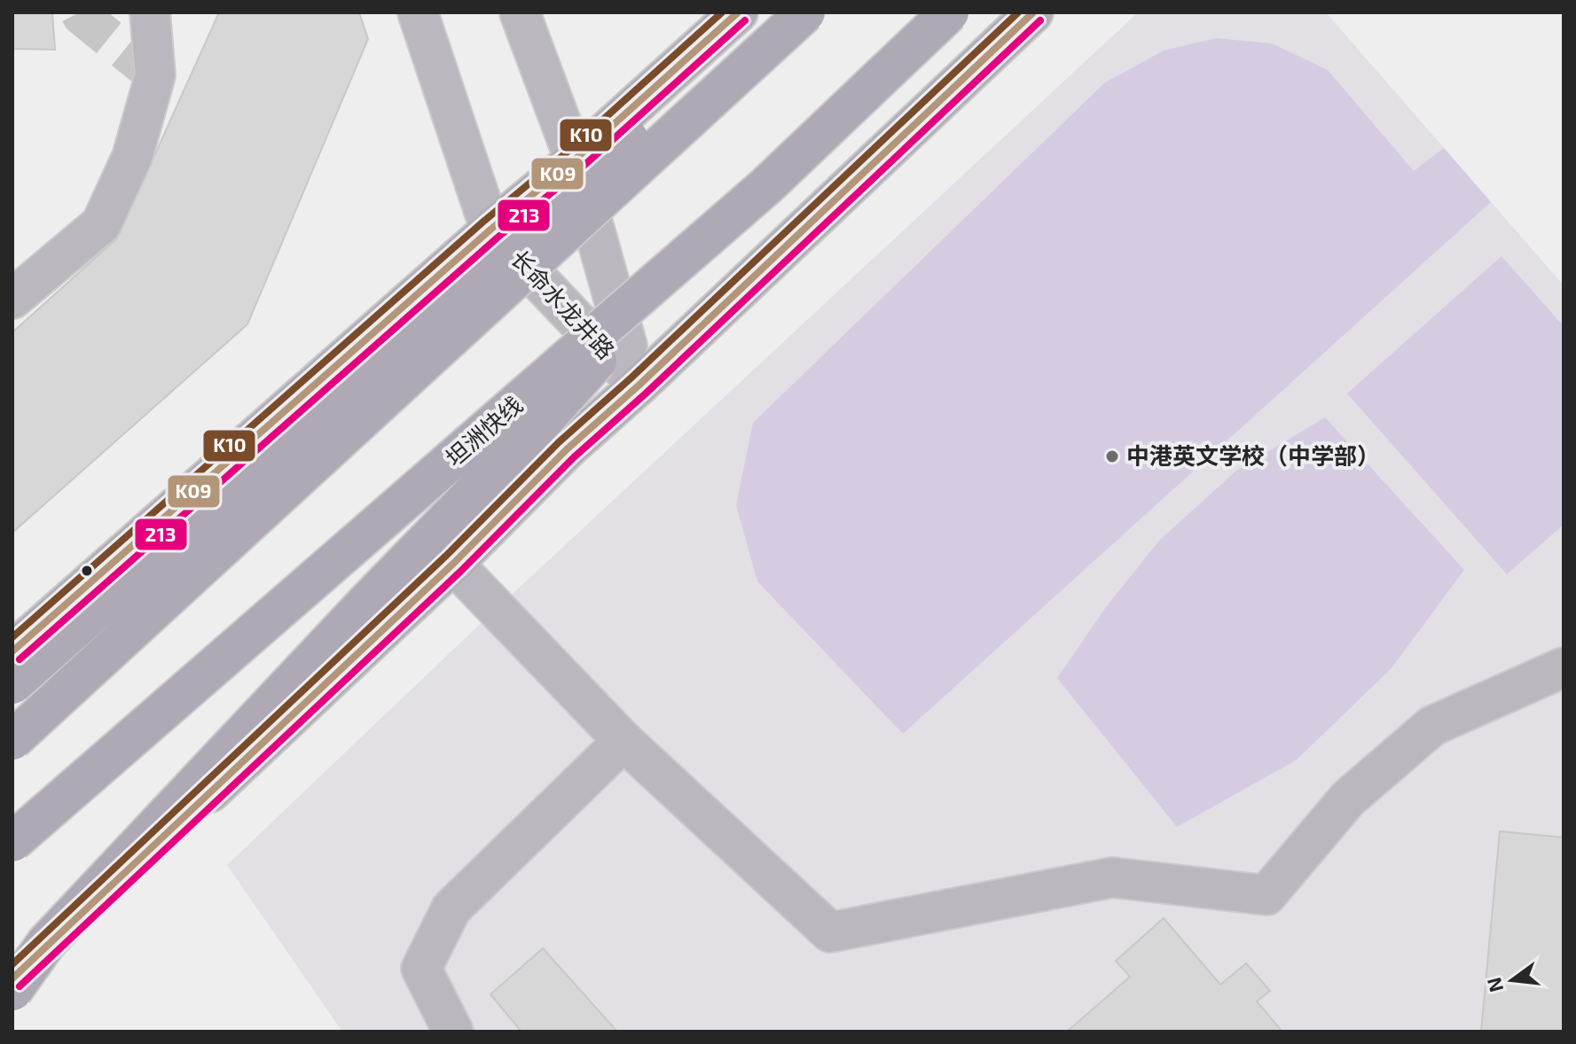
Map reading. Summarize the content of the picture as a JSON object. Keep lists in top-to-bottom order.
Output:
{
  "streets": {
    "highway": ["坦洲快线"],
    "street": ["长命水龙井路"]
  },
  "places": ["中港英文学校（中学部）"],
  "lines": ["transit line K09", "transit line K10", "transit line 213"],
  "north": "left"
}
